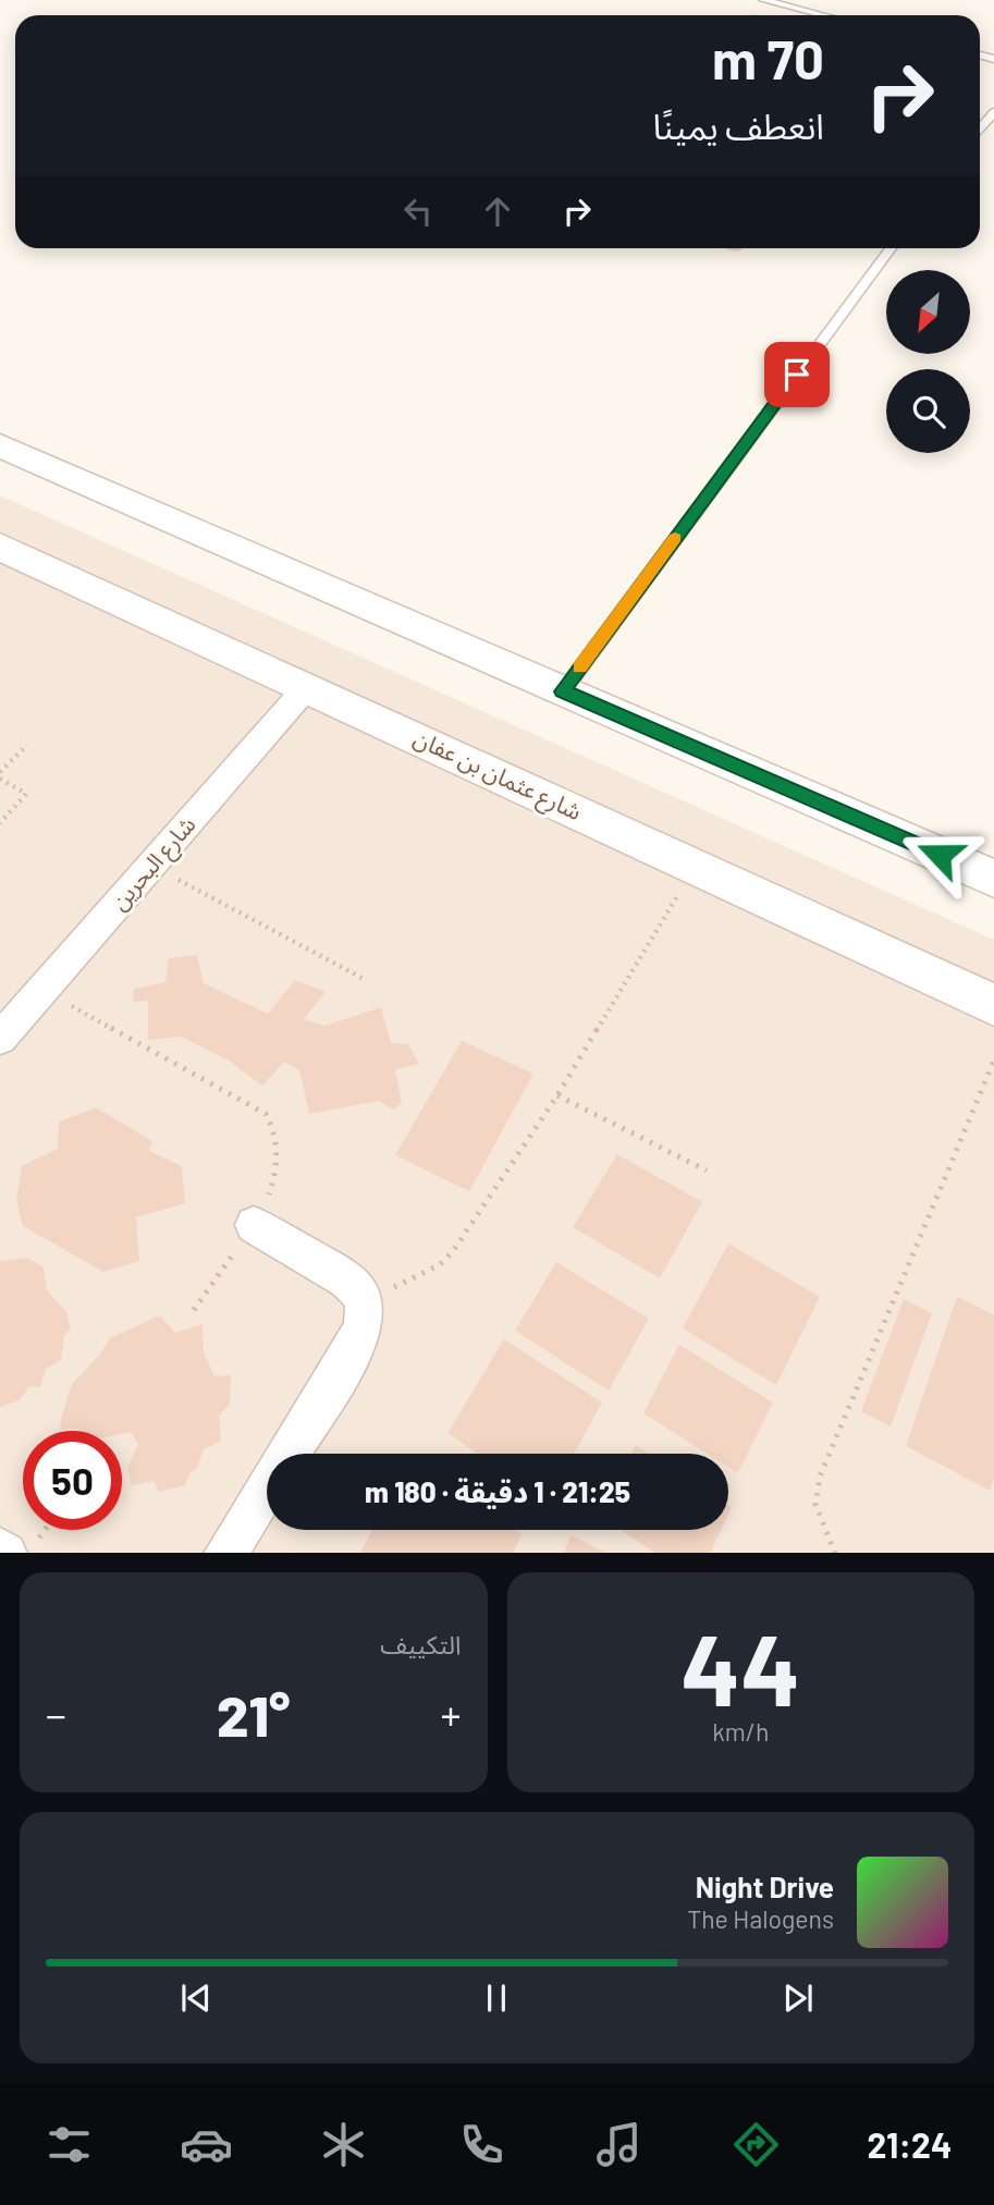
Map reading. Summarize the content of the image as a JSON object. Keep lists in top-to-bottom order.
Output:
{
  "streets": {
    "main road": ["شارع عثمان بن عفان"],
    "street": ["شارع البحرين"]
  },
  "crossings": [
    ["شارع عثمان بن عفان", "شارع البحرين"]
  ],
  "north": "bottom left",
  "page": {
    "turn": ["70 m", "انعطف يمينًا"],
    "limit": "50",
    "trip": "21:25 · 1 دقيقة · 180 m",
    "tile": [
      ["44", "km/h"],
      "التكييف"
    ],
    "heat": ["−", "21°", "+"],
    "song": ["Night Drive", "The Halogens"],
    "tabs": "21:24"
  }
}
